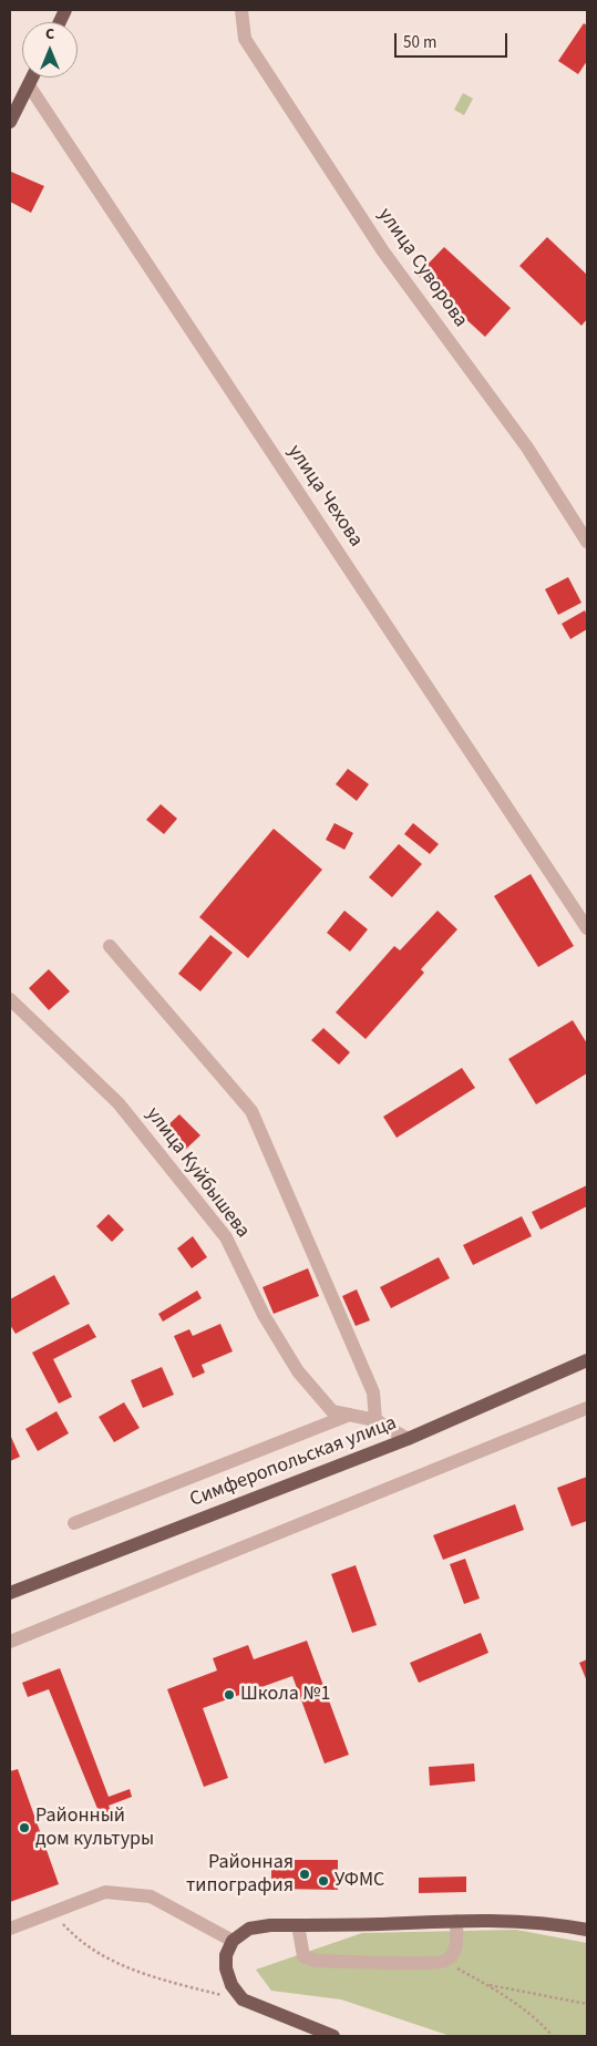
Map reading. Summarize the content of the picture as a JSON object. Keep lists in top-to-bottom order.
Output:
{
  "streets": {
    "main road": ["Симферопольская улица"],
    "street": ["улица Суворова", "улица Чехова", "улица Куйбышева"]
  },
  "crossings": [
    ["улица Куйбышева", "Симферопольская улица"]
  ],
  "places": [
    "Школа №1",
    "Районный дом культуры",
    "Районная типография",
    "УФМС"
  ],
  "scale_bar": "50 m",
  "north": "top"
}
